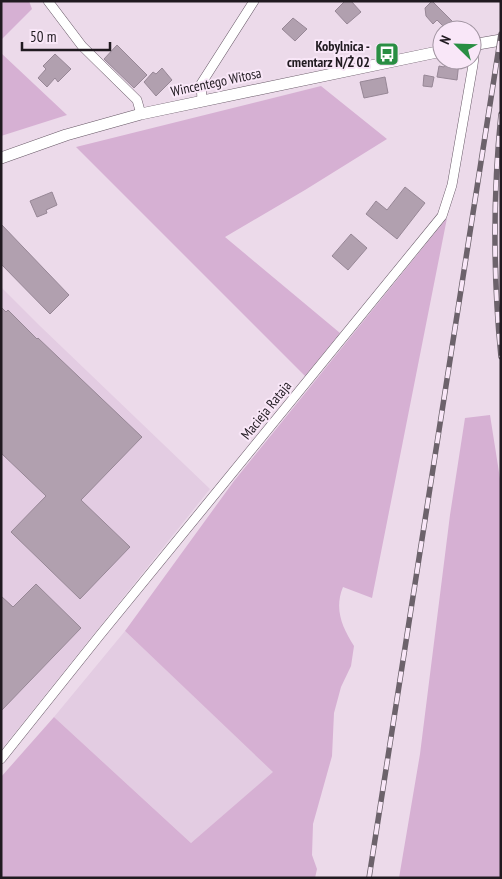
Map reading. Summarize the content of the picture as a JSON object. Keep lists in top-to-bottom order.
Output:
{
  "streets": {
    "street": ["Wincentego Witosa", "Macieja Rataja"]
  },
  "places": {
    "bus stop": ["Kobylnica - cmentarz N/Ż 02"]
  },
  "scale_bar": "50 m",
  "north": "top left"
}
